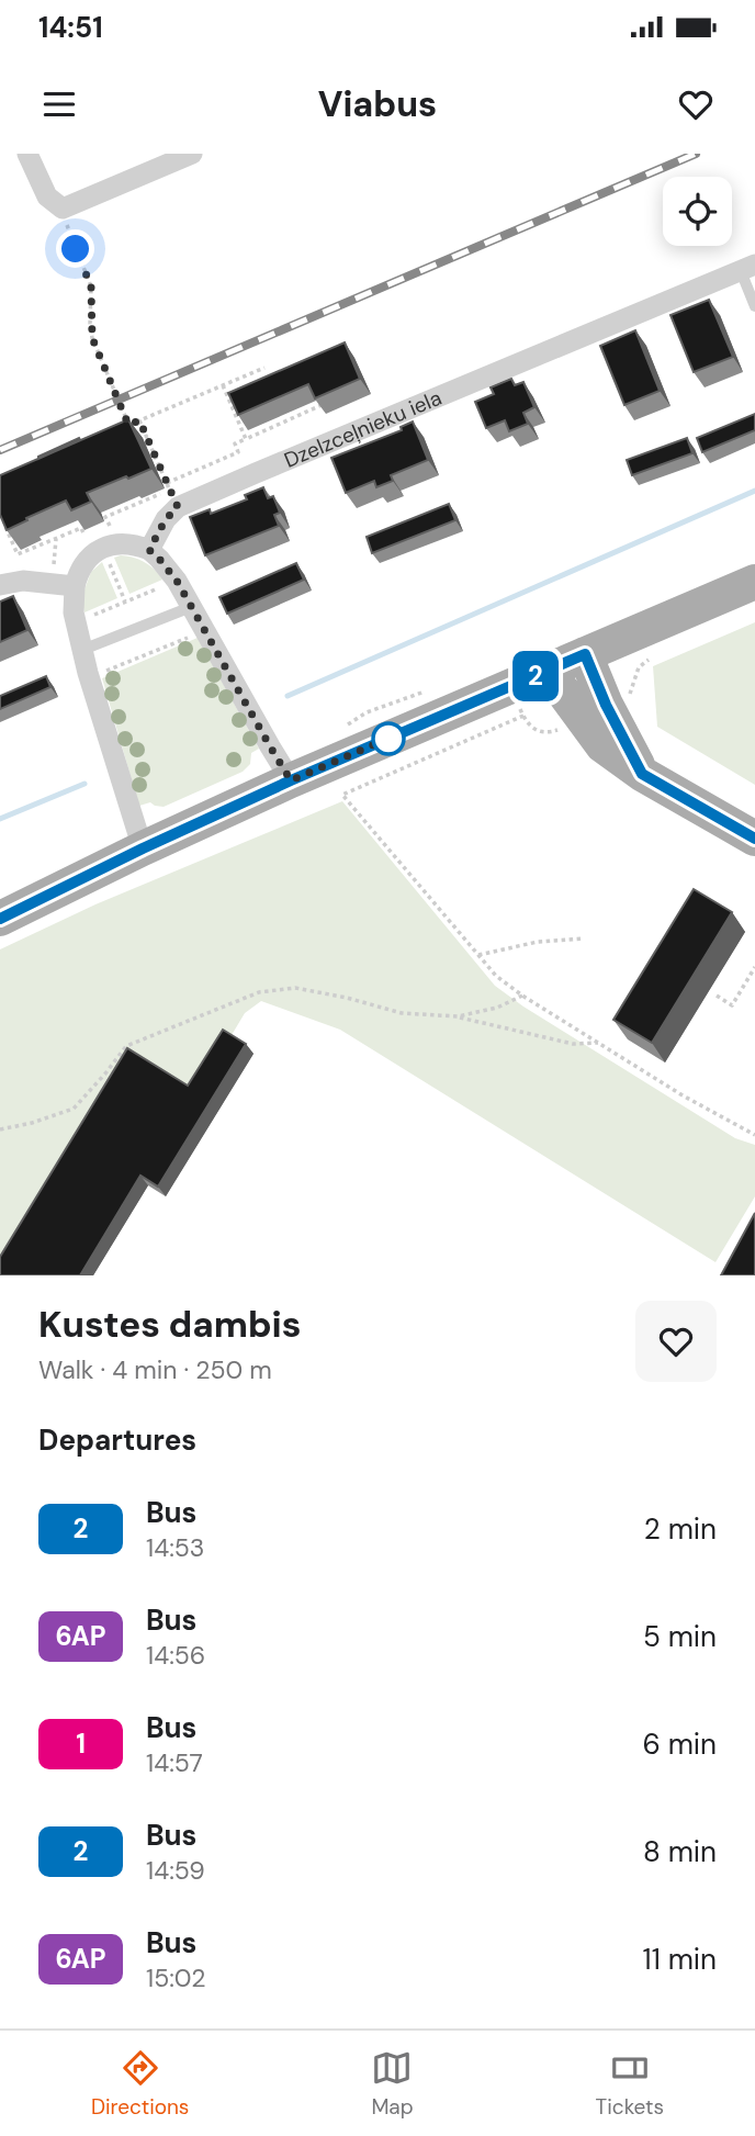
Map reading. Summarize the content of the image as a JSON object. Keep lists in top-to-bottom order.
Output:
{
  "streets": {
    "street": ["Dzelzceļnieku iela"]
  },
  "lines": ["bus line 2"],
  "page": {
    "status": "14:51",
    "header": "Viabus",
    "on_map": "2",
    "heading": [
      ["Kustes dambis", "Walk · 4 min · 250 m"],
      "Departures"
    ],
    "list": [
      {
        "mark": "2",
        "name": "Bus",
        "note": "14:53",
        "value": "2 min"
      },
      {
        "mark": "6AP",
        "name": "Bus",
        "note": "14:56",
        "value": "5 min"
      },
      {
        "mark": "1",
        "name": "Bus",
        "note": "14:57",
        "value": "6 min"
      },
      {
        "mark": "2",
        "name": "Bus",
        "note": "14:59",
        "value": "8 min"
      },
      {
        "mark": "6AP",
        "name": "Bus",
        "note": "15:02",
        "value": "11 min"
      }
    ],
    "tabs": ["Directions", "Map", "Tickets"]
  }
}
